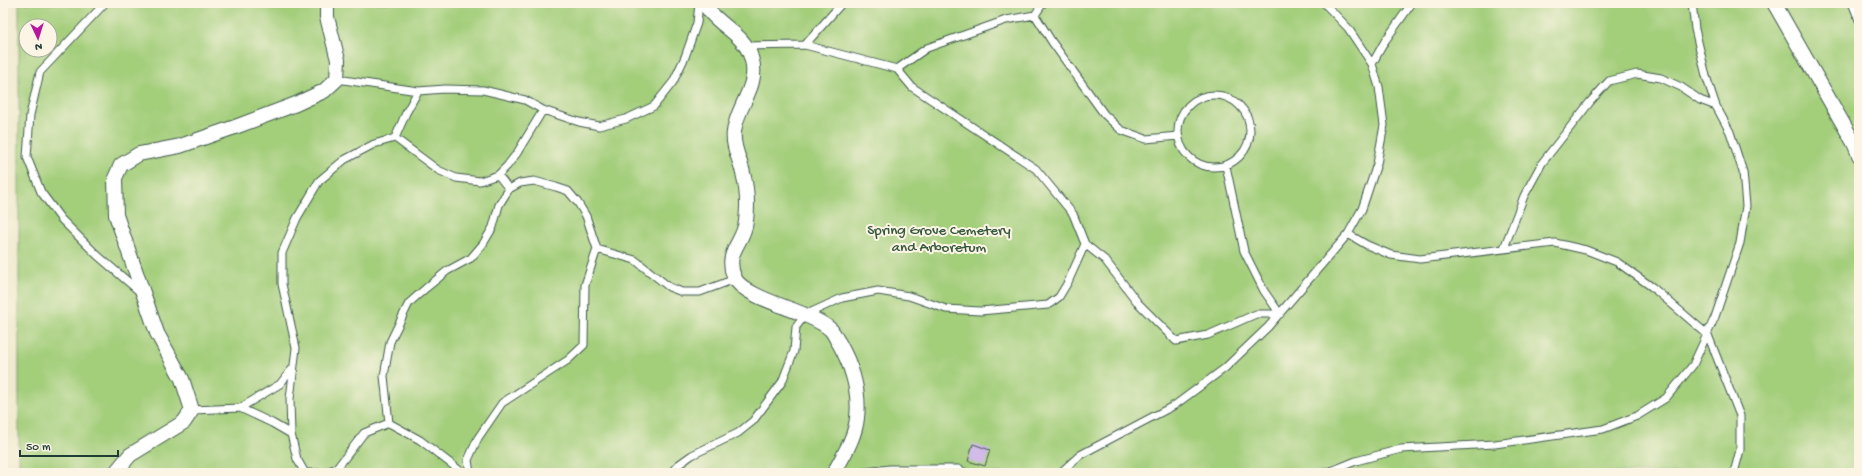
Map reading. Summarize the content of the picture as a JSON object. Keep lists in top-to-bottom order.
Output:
{
  "parks": ["Spring Grove Cemetery and Arboretum"],
  "scale_bar": "50 m",
  "north": "bottom"
}
